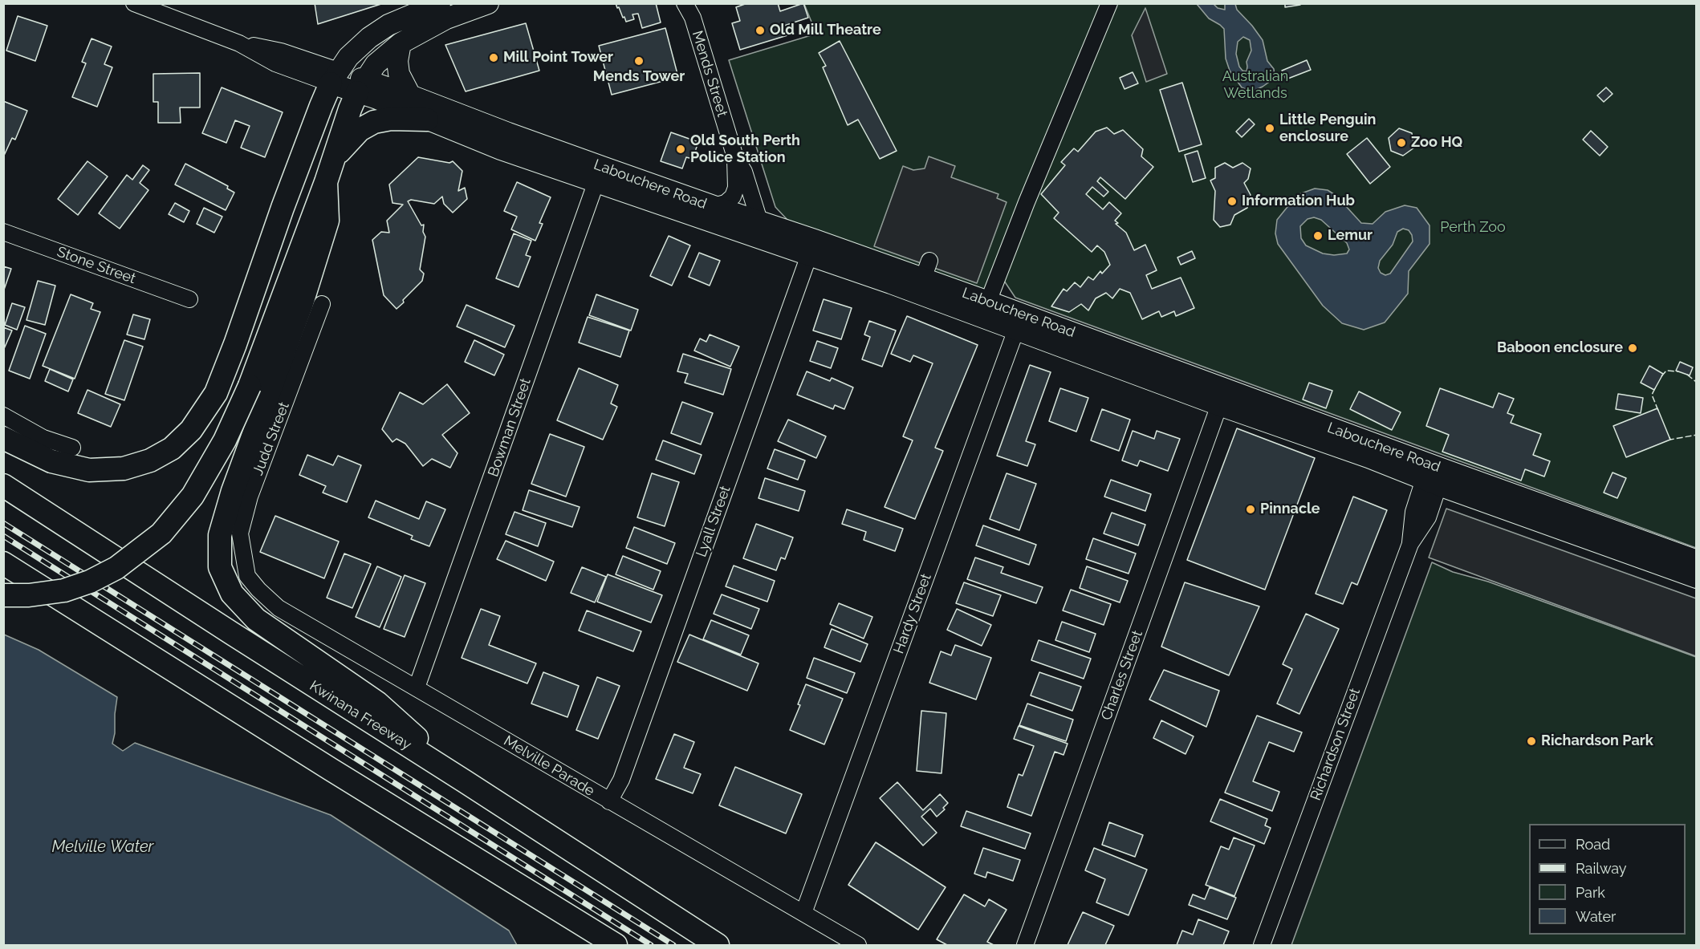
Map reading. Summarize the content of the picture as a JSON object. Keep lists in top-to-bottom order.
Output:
{
  "streets": {
    "highway": ["Kwinana Freeway"],
    "main road": ["Labouchere Road"],
    "street": [
      "Mends Street",
      "Stone Street",
      "Bowman Street",
      "Judd Street",
      "Lyall Street",
      "Hardy Street",
      "Charles Street",
      "Richardson Street",
      "Melville Parade"
    ]
  },
  "crossings": [
    ["Mends Street", "Labouchere Road"],
    ["Labouchere Road", "Bowman Street"],
    ["Labouchere Road", "Lyall Street"],
    ["Labouchere Road", "Hardy Street"],
    ["Labouchere Road", "Charles Street"],
    ["Labouchere Road", "Richardson Street"],
    ["Bowman Street", "Melville Parade"],
    ["Judd Street", "Melville Parade"],
    ["Lyall Street", "Melville Parade"],
    ["Hardy Street", "Melville Parade"]
  ],
  "water": ["Melville Water"],
  "parks": ["Australian Wetlands", "Perth Zoo"],
  "places": [
    "Old Mill Theatre",
    "Mill Point Tower",
    "Mends Tower",
    "Little Penguin enclosure",
    "Zoo HQ",
    "Old South Perth Police Station",
    "Information Hub",
    "Lemur",
    "Baboon enclosure",
    "Pinnacle",
    "Richardson Park"
  ],
  "legend": [
    "Road",
    "Railway",
    "Park",
    "Water"
  ]
}
